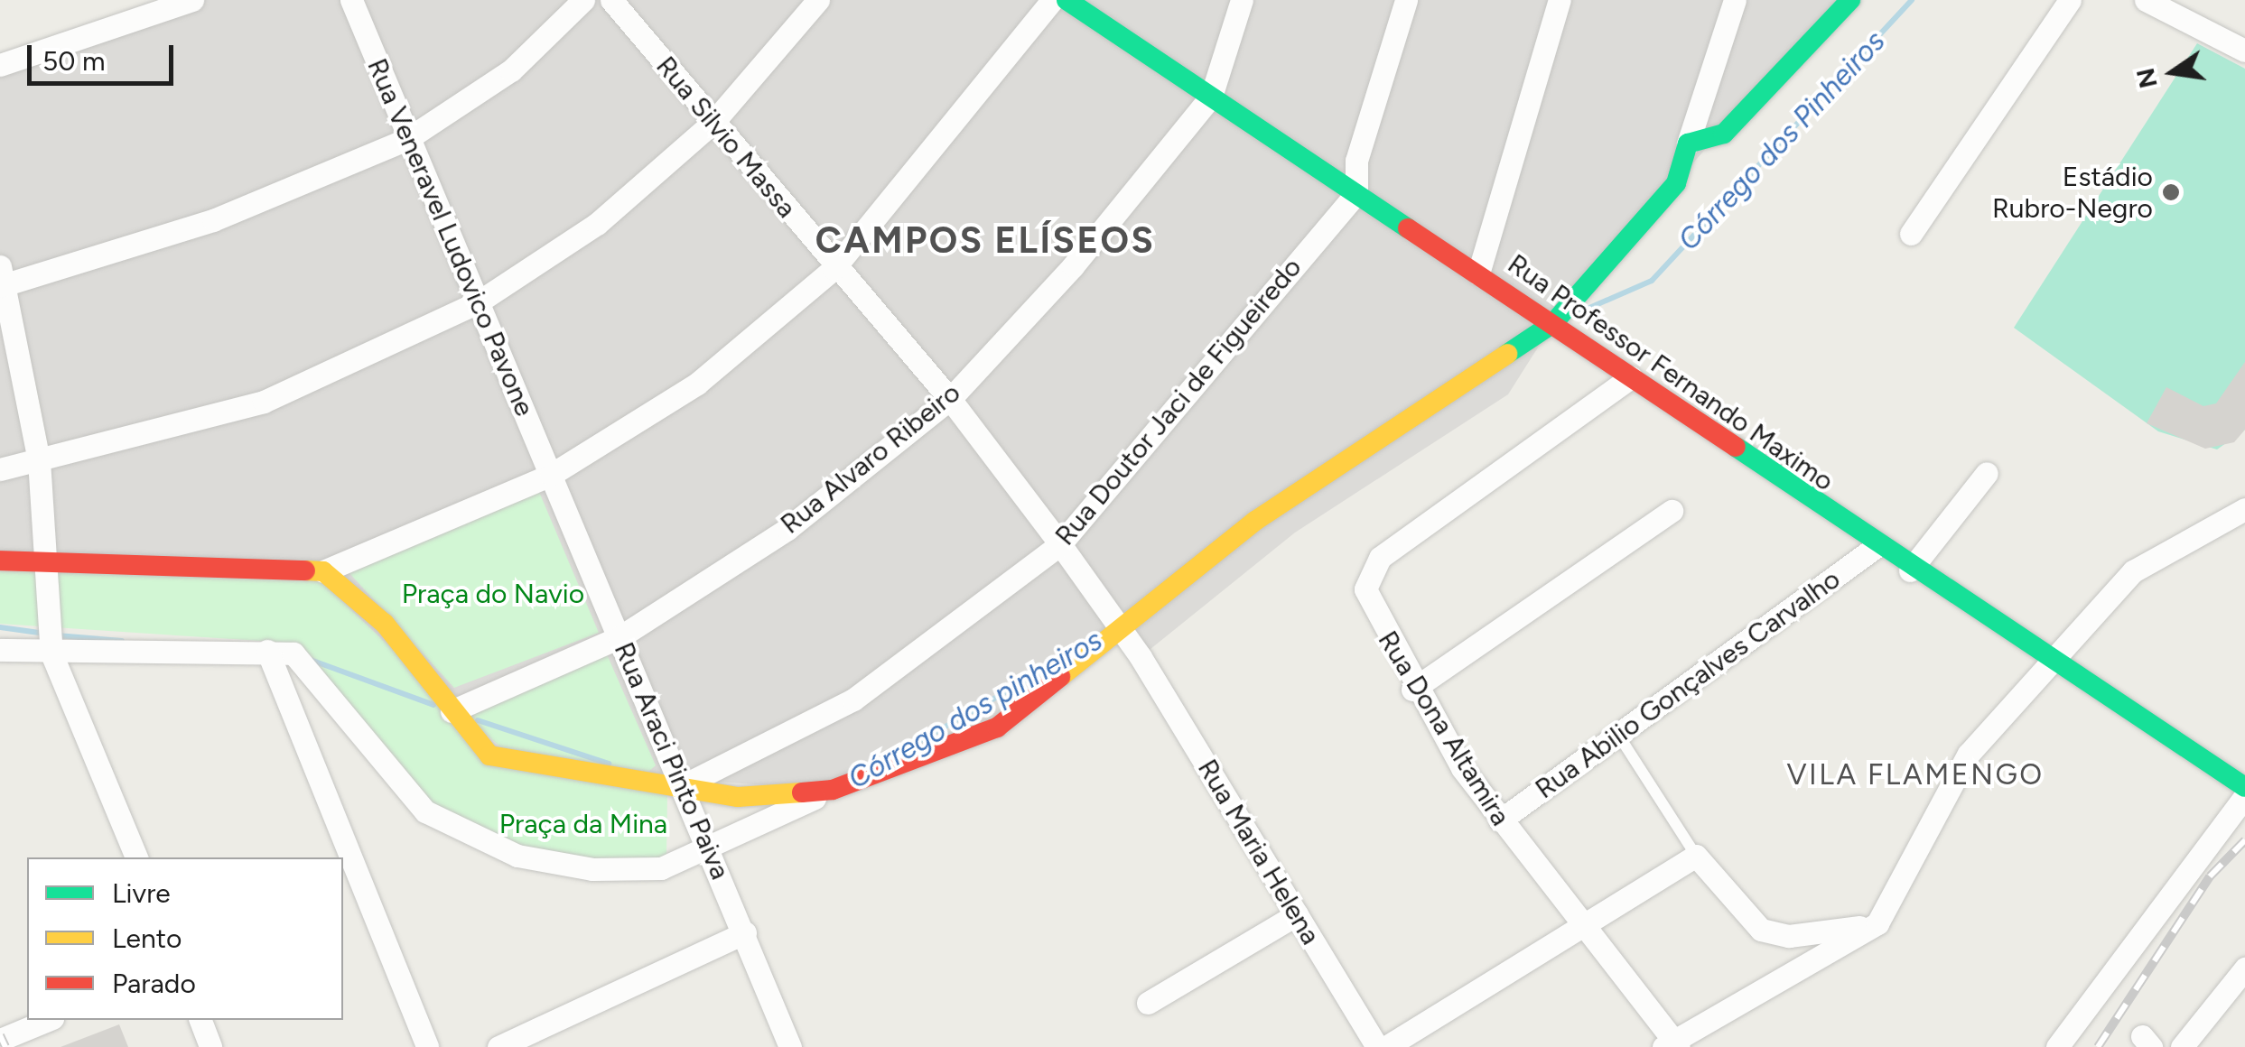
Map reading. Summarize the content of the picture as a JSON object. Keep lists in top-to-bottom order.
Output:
{
  "streets": {
    "street": [
      "Rua Silvio Massa",
      "Rua Veneravel Ludovico Pavone",
      "Rua Professor Fernando Maximo",
      "Rua Doutor Jaci de Figueiredo",
      "Rua Alvaro Ribeiro",
      "Rua Abilio Gonçalves Carvalho",
      "Rua Dona Altamira",
      "Rua Araci Pinto Paiva",
      "Rua Maria Helena"
    ]
  },
  "crossings": [
    ["Rua Silvio Massa", "Rua Doutor Jaci de Figueiredo"],
    ["Rua Silvio Massa", "Rua Alvaro Ribeiro"],
    ["Rua Silvio Massa", "Rua Maria Helena"],
    ["Rua Veneravel Ludovico Pavone", "Rua Araci Pinto Paiva"],
    ["Rua Professor Fernando Maximo", "Rua Doutor Jaci de Figueiredo"],
    ["Rua Professor Fernando Maximo", "Rua Alvaro Ribeiro"],
    ["Rua Professor Fernando Maximo", "Rua Abilio Gonçalves Carvalho"],
    ["Rua Professor Fernando Maximo", "Rua Dona Altamira"],
    ["Rua Doutor Jaci de Figueiredo", "Rua Araci Pinto Paiva"],
    ["Rua Alvaro Ribeiro", "Rua Araci Pinto Paiva"],
    ["Rua Abilio Gonçalves Carvalho", "Rua Dona Altamira"]
  ],
  "districts": ["CAMPOS ELÍSEOS", "VILA FLAMENGO"],
  "water": ["Córrego dos Pinheiros", "Córrego dos pinheiros"],
  "parks": ["Praça do Navio", "Praça da Mina"],
  "places": ["Estádio Rubro-Negro"],
  "legend": ["Livre", "Lento", "Parado"],
  "scale_bar": "50 m",
  "north": "left"
}
